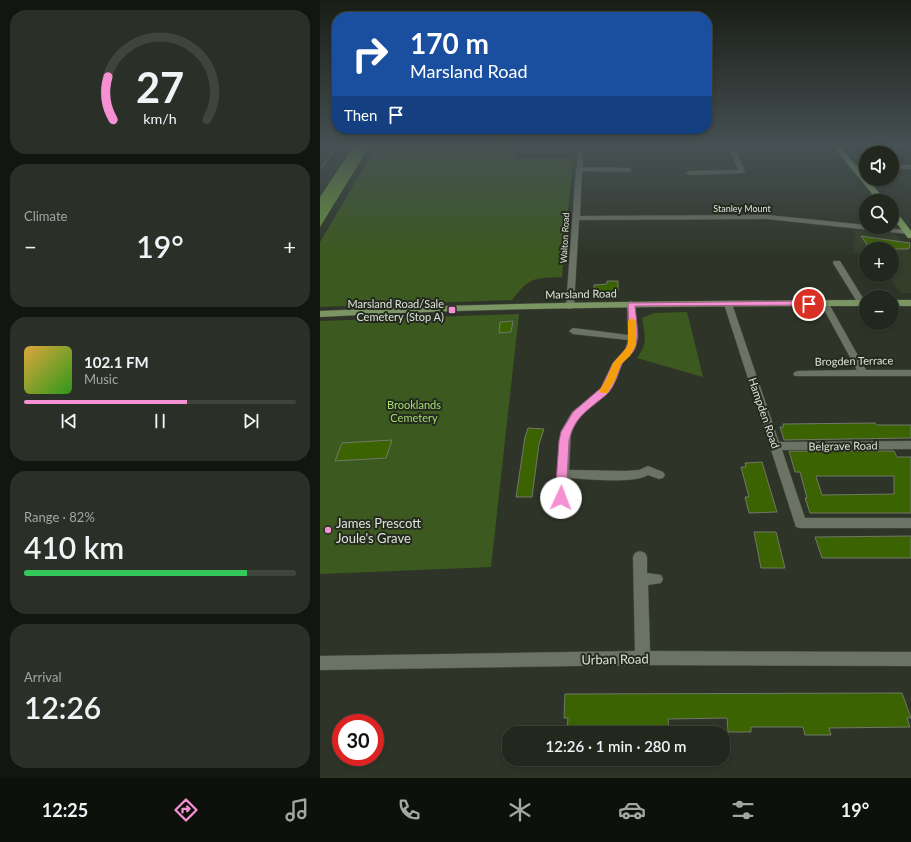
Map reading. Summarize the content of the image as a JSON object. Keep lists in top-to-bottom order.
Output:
{
  "streets": {
    "main road": ["Marsland Road"],
    "street": [
      "Stanley Mount",
      "Walton Road",
      "Brogden Terrace",
      "Hampden Road",
      "Belgrave Road",
      "Urban Road"
    ]
  },
  "crossings": [
    ["Stanley Mount", "Walton Road"],
    ["Walton Road", "Marsland Road"],
    ["Marsland Road", "Hampden Road"],
    ["Hampden Road", "Belgrave Road"]
  ],
  "parks": ["Brooklands Cemetery"],
  "places": {
    "transit": ["Marsland Road/Sale Cemetery (Stop A)"],
    "other": ["James Prescott Joule's Grave"]
  },
  "page": {
    "turn": ["170 m", "Marsland Road"],
    "then": "Then",
    "map_buttons": ["+", "−"],
    "tile": [
      "Climate",
      ["Range · 82%", "410 km"],
      ["Arrival", "12:26"]
    ],
    "heat": ["−", "19°", "+"],
    "song": ["102.1 FM", "Music"],
    "limit": "30",
    "trip": "12:26 · 1 min · 280 m",
    "tabs": ["12:25", "19°"],
    "gauge": ["27", "km/h"]
  }
}
